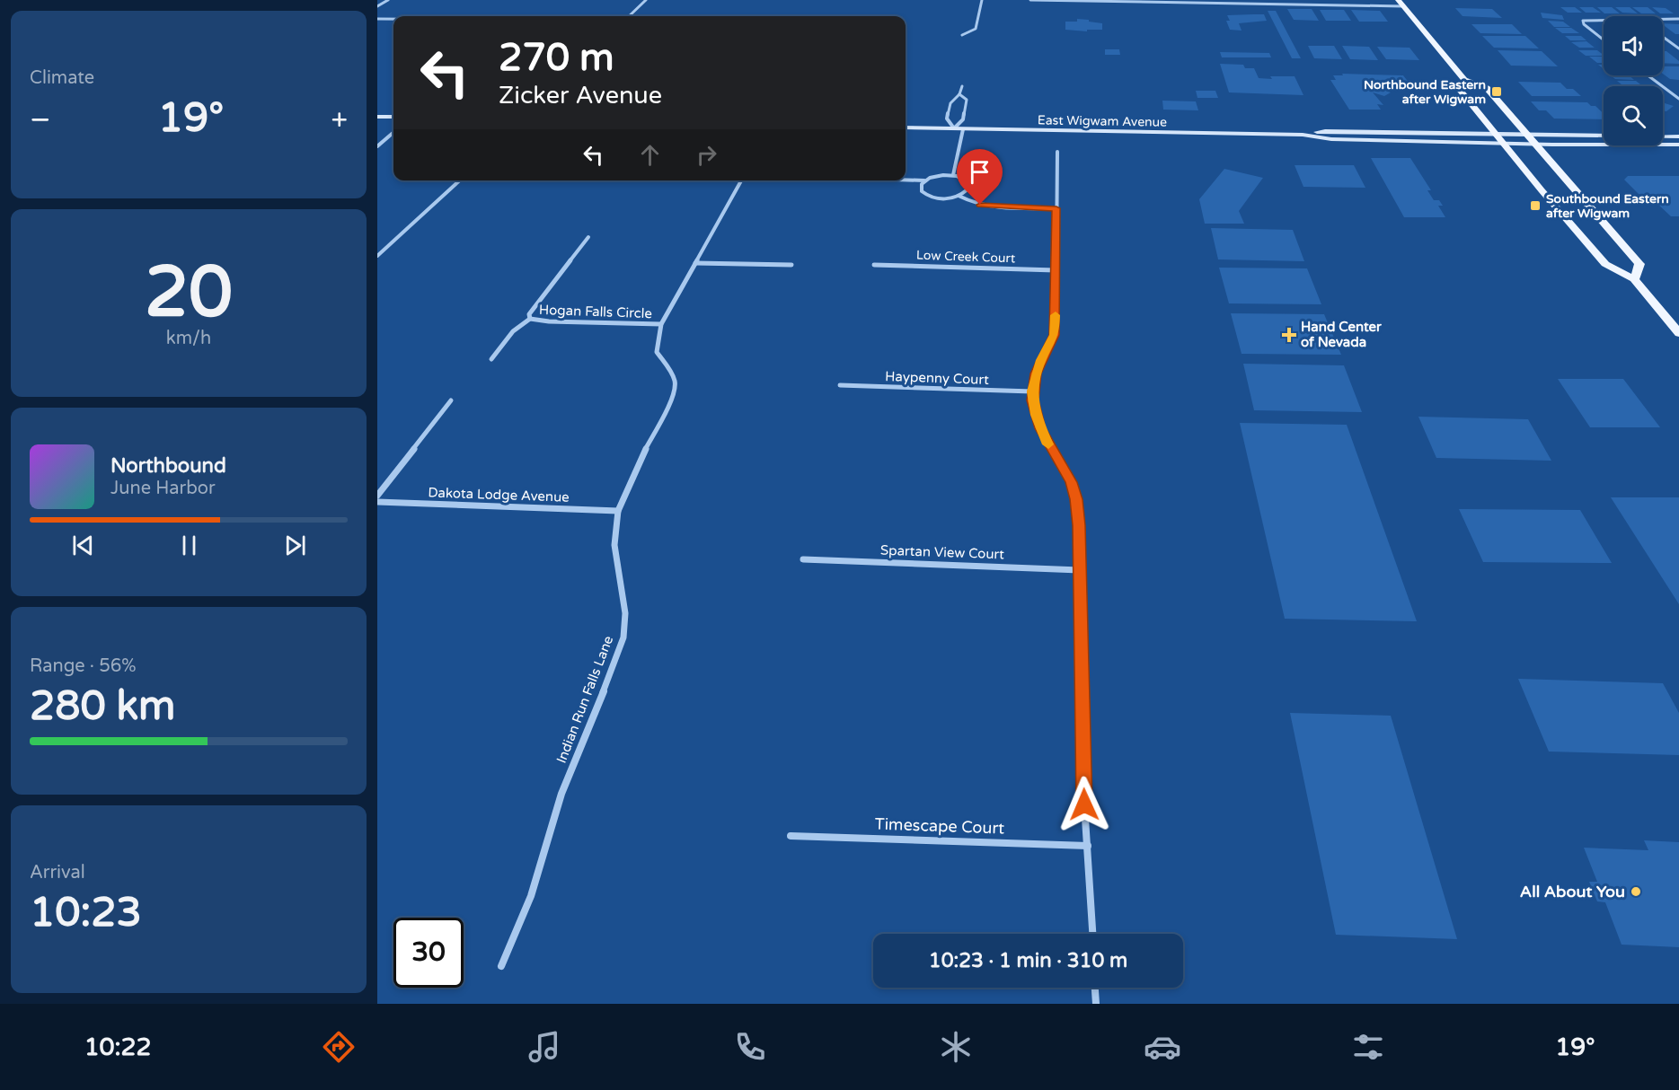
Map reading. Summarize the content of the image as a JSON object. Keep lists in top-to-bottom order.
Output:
{
  "streets": {
    "main road": ["East Wigwam Avenue"],
    "street": [
      "Low Creek Court",
      "Hogan Falls Circle",
      "Haypenny Court",
      "Dakota Lodge Avenue",
      "Spartan View Court",
      "Indian Run Falls Lane",
      "Timescape Court"
    ]
  },
  "crossings": [
    ["Hogan Falls Circle", "Indian Run Falls Lane"],
    ["Dakota Lodge Avenue", "Indian Run Falls Lane"]
  ],
  "places": {
    "transit": ["Northbound Eastern after Wigwam", "Southbound Eastern after Wigwam"],
    "health": ["Hand Center of Nevada"],
    "other": ["All About You"]
  },
  "page": {
    "tile": [
      "Climate",
      ["20", "km/h"],
      ["Range · 56%", "280 km"],
      ["Arrival", "10:23"]
    ],
    "turn": ["270 m", "Zicker Avenue"],
    "heat": ["−", "19°", "+"],
    "song": ["Northbound", "June Harbor"],
    "limit": "30",
    "trip": "10:23 · 1 min · 310 m",
    "tabs": ["10:22", "19°"]
  }
}
